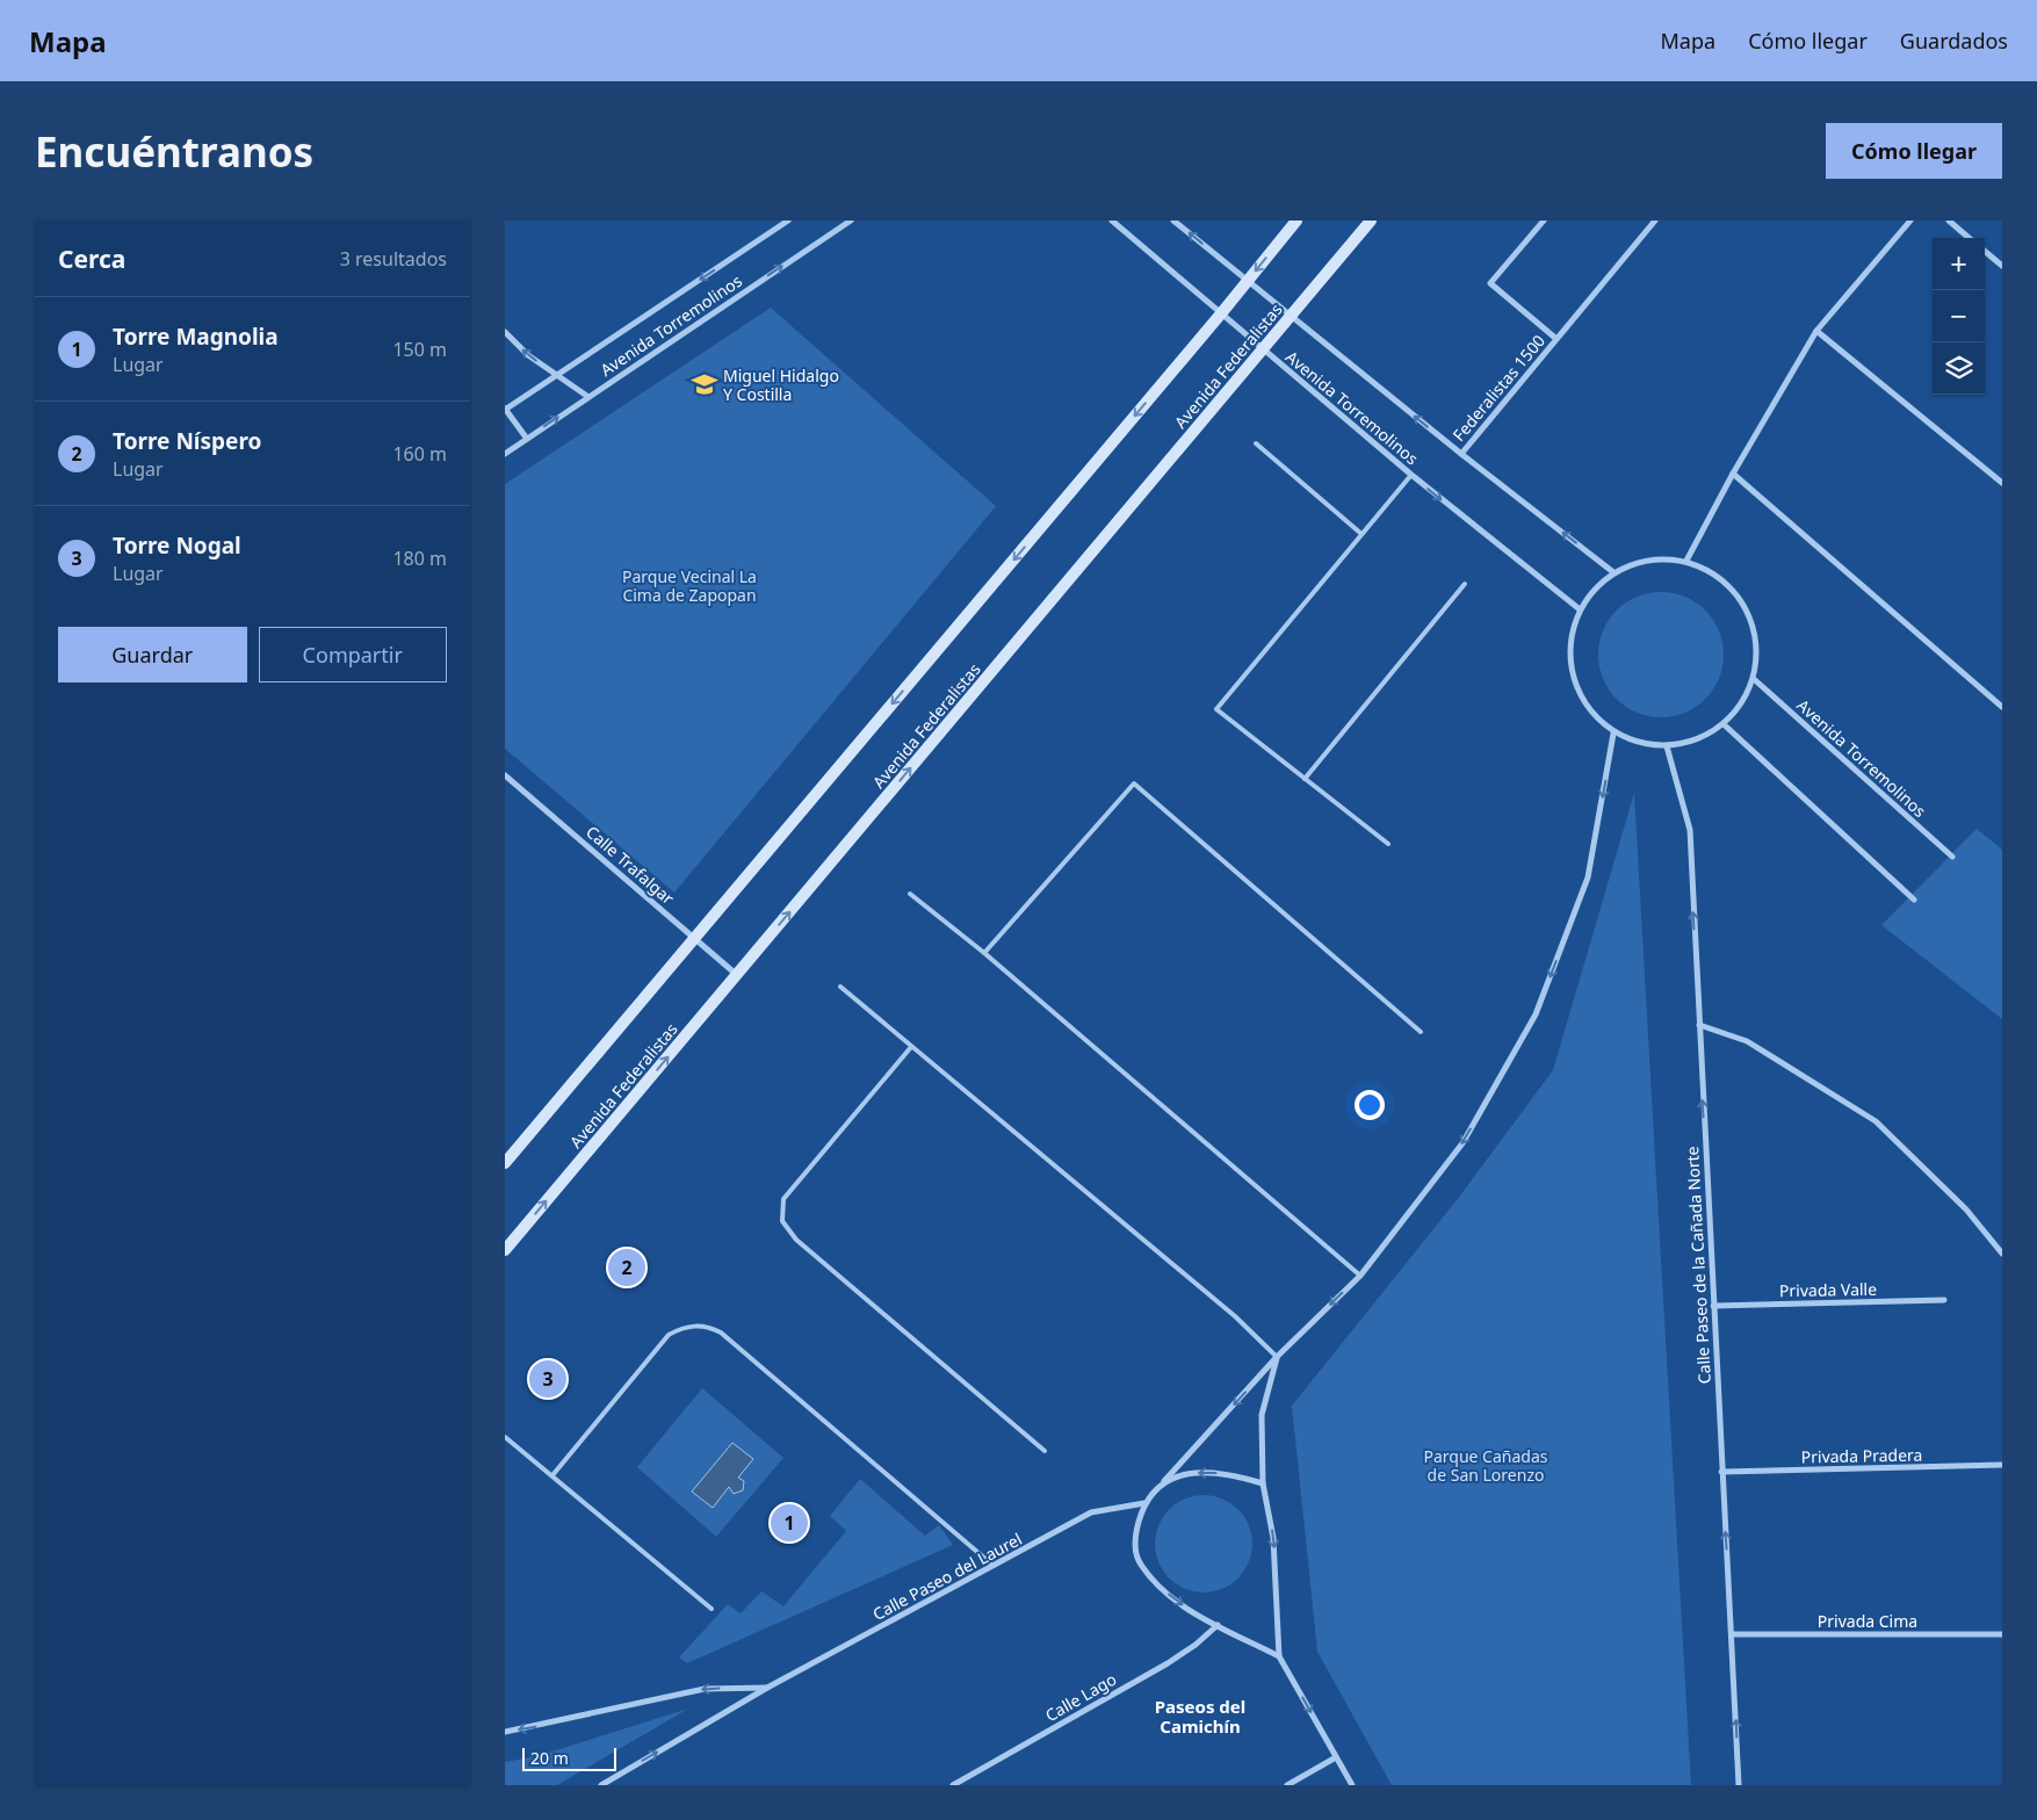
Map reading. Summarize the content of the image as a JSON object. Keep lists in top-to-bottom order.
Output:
{
  "streets": {
    "street": [
      "Avenida Torremolinos",
      "Avenida Federalistas",
      "Federalistas 1500",
      "Calle Trafalgar",
      "Calle Paseo de la Cañada Norte",
      "Privada Valle",
      "Privada Pradera",
      "Calle Paseo del Laurel",
      "Privada Cima",
      "Calle Lago"
    ]
  },
  "crossings": [
    ["Avenida Torremolinos", "Avenida Federalistas"],
    ["Avenida Torremolinos", "Federalistas 1500"],
    ["Avenida Torremolinos", "Calle Paseo de la Cañada Norte"],
    ["Avenida Federalistas", "Calle Trafalgar"],
    ["Calle Paseo de la Cañada Norte", "Privada Valle"],
    ["Calle Paseo de la Cañada Norte", "Privada Pradera"],
    ["Calle Paseo de la Cañada Norte", "Privada Cima"]
  ],
  "one_way": ["Calle Paseo de la Cañada Norte"],
  "districts": ["Paseos del Camichín"],
  "parks": ["Parque Vecinal La Cima de Zapopan", "Parque Cañadas de San Lorenzo"],
  "places": {
    "school or university": ["Miguel Hidalgo Y Costilla"]
  },
  "scale_bar": "20 m",
  "page": {
    "header": "Mapa",
    "nav": ["Mapa", "Cómo llegar", "Guardados"],
    "buttons": [
      "Cómo llegar",
      ["Guardar", "Compartir"]
    ],
    "title": "Encuéntranos",
    "heading": ["Cerca", "3 resultados"],
    "map_buttons": ["+", "−"],
    "list": [
      {
        "mark": "1",
        "name": "Torre Magnolia",
        "note": "Lugar",
        "value": "150 m"
      },
      {
        "mark": "2",
        "name": "Torre Níspero",
        "note": "Lugar",
        "value": "160 m"
      },
      {
        "mark": "3",
        "name": "Torre Nogal",
        "note": "Lugar",
        "value": "180 m"
      }
    ],
    "pins": ["2", "3", "1"],
    "scale": "20 m"
  }
}
